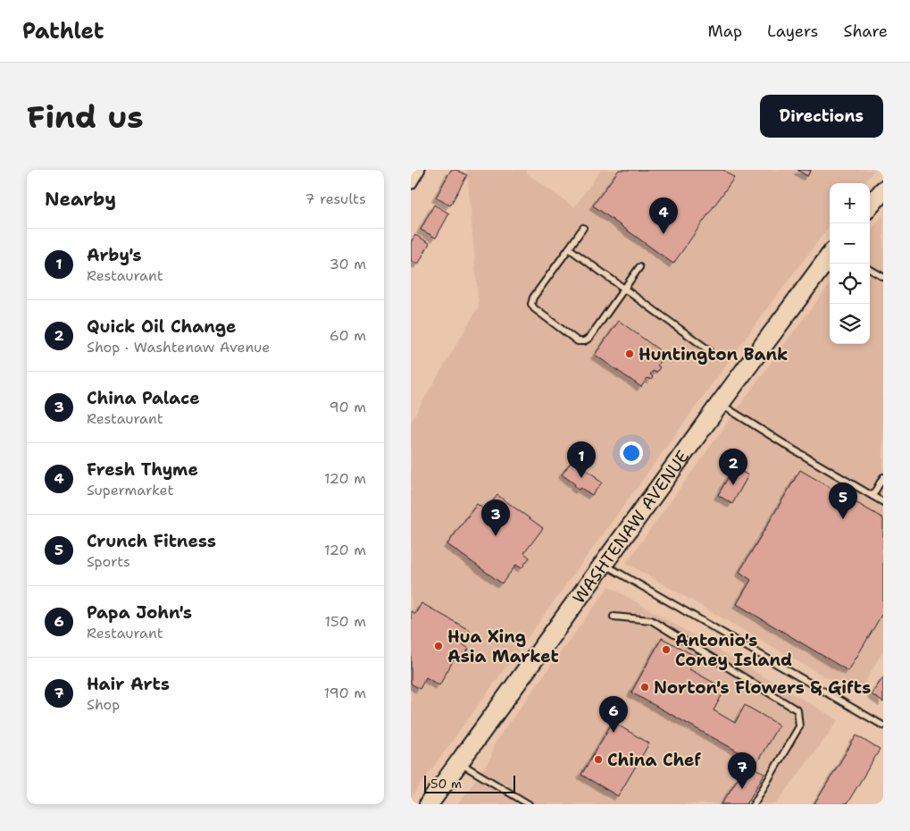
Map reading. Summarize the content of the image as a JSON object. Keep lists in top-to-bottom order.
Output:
{
  "streets": {
    "main road": ["WASHTENAW AVENUE"]
  },
  "places": [
    "Huntington Bank",
    "Hua Xing Asia Market",
    "Antonio's Coney Island",
    "Norton's Flowers & Gifts",
    "China Chef"
  ],
  "scale_bar": "50 m",
  "page": {
    "header": "Pathlet",
    "nav": ["Map", "Layers", "Share"],
    "buttons": "Directions",
    "title": "Find us",
    "heading": ["Nearby", "7 results"],
    "map_buttons": ["+", "−"],
    "pins": [
      "4",
      "1",
      "2",
      "5",
      "3",
      "6",
      "7"
    ],
    "list": [
      {
        "mark": "1",
        "name": "Arby's",
        "note": "Restaurant",
        "value": "30 m"
      },
      {
        "mark": "2",
        "name": "Quick Oil Change",
        "note": "Shop · Washtenaw Avenue",
        "value": "60 m"
      },
      {
        "mark": "3",
        "name": "China Palace",
        "note": "Restaurant",
        "value": "90 m"
      },
      {
        "mark": "4",
        "name": "Fresh Thyme",
        "note": "Supermarket",
        "value": "120 m"
      },
      {
        "mark": "5",
        "name": "Crunch Fitness",
        "note": "Sports",
        "value": "120 m"
      },
      {
        "mark": "6",
        "name": "Papa John's",
        "note": "Restaurant",
        "value": "150 m"
      },
      {
        "mark": "7",
        "name": "Hair Arts",
        "note": "Shop",
        "value": "190 m"
      }
    ],
    "scale": "50 m"
  }
}
